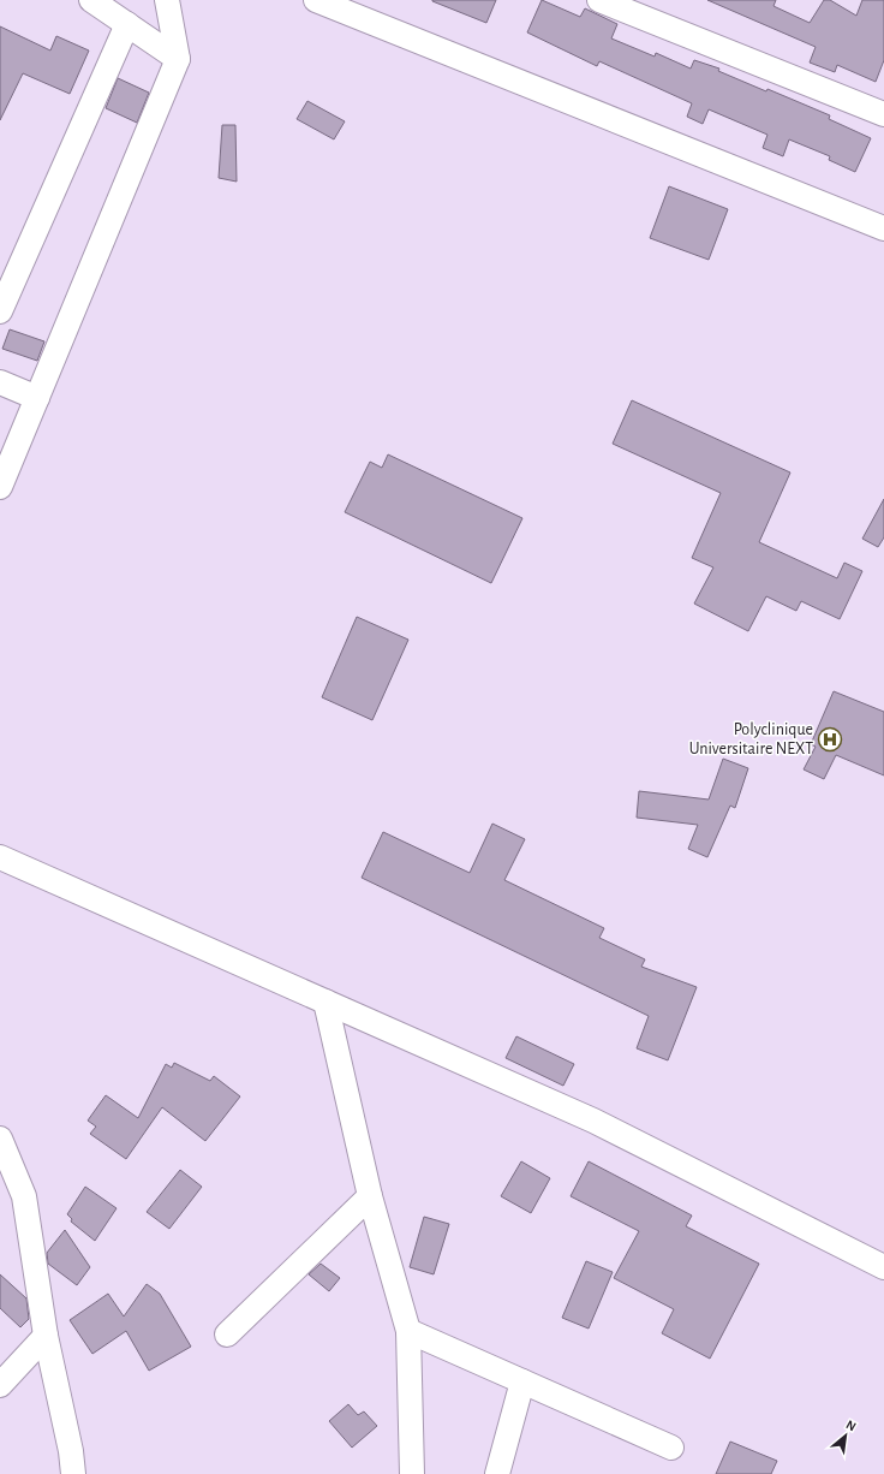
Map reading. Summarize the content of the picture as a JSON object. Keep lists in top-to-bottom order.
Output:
{
  "places": {
    "hospital": ["Polyclinique Universitaire NEXT"]
  },
  "north": "top right"
}
